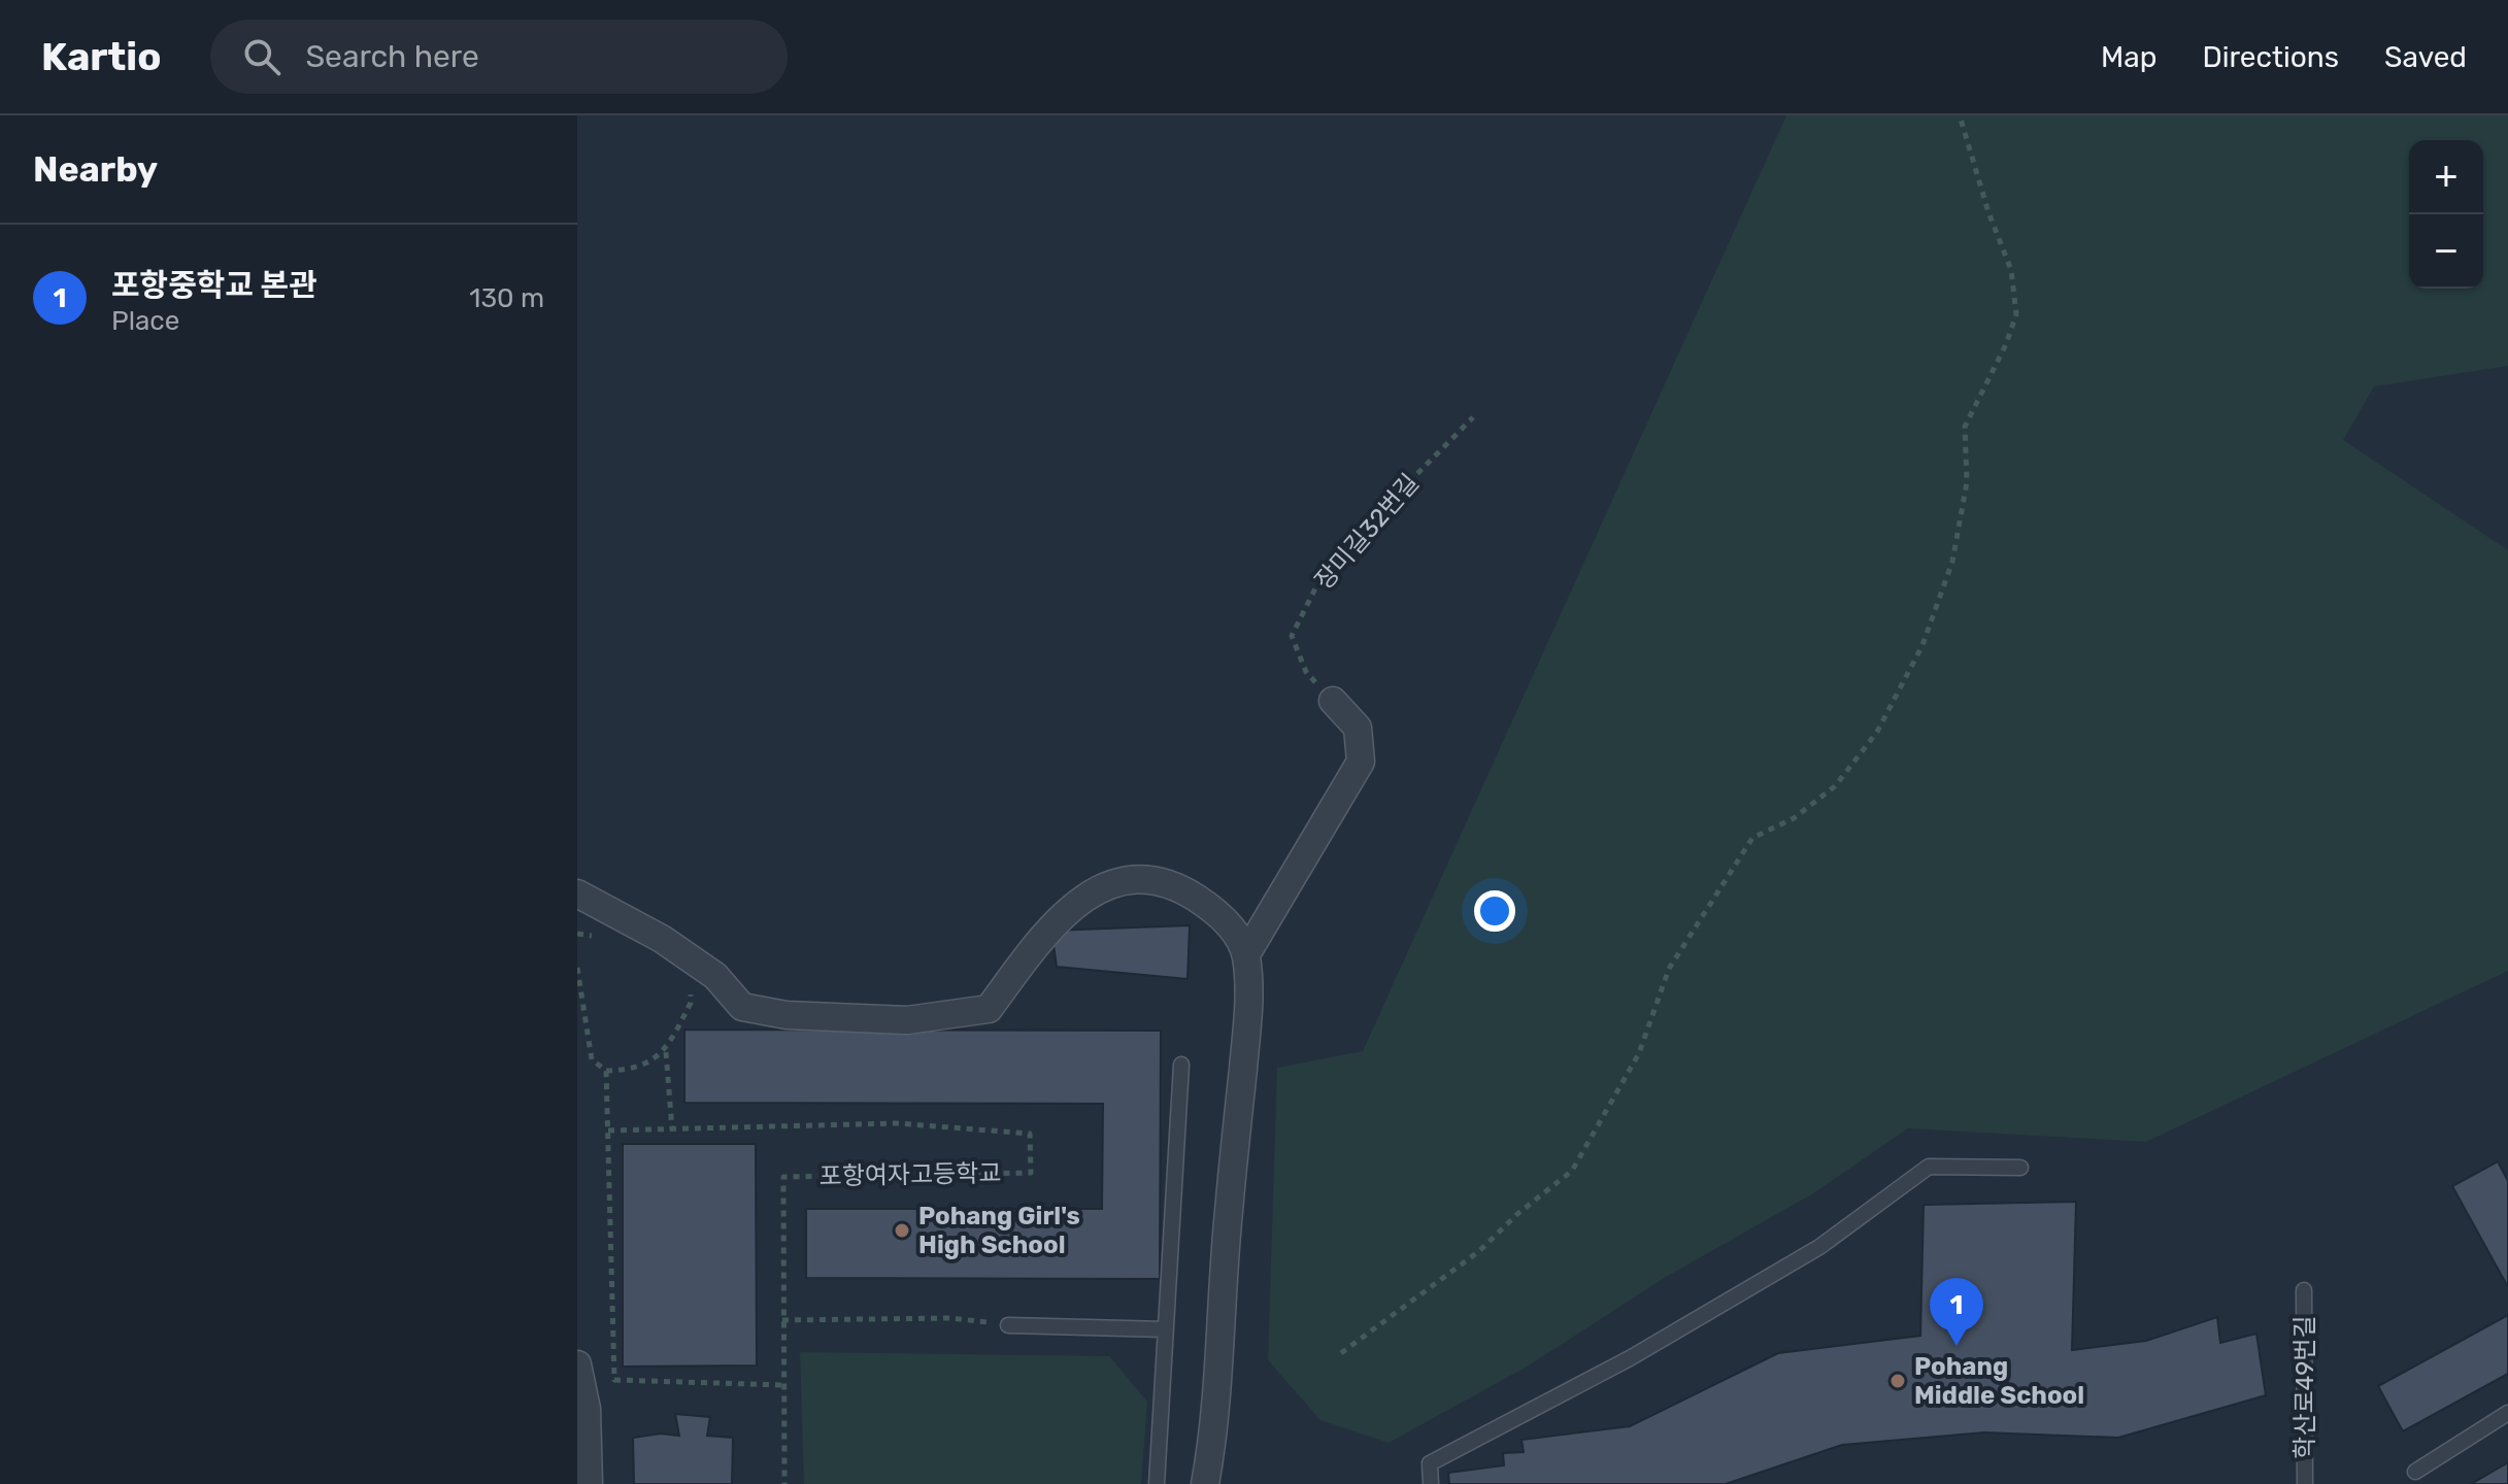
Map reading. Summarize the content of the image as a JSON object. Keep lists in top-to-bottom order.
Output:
{
  "streets": {
    "lane": ["학산로49번길"],
    "path": ["장미길32번길", "포항여자고등학교"]
  },
  "places": ["Pohang Girl's High School", "Pohang Middle School"],
  "page": {
    "header": "Kartio",
    "search": "Search here",
    "nav": ["Map", "Directions", "Saved"],
    "heading": "Nearby",
    "map_buttons": ["+", "−"],
    "list": [
      {
        "mark": "1",
        "name": "포항중학교 본관",
        "note": "Place",
        "value": "130 m"
      }
    ],
    "pins": "1"
  }
}
